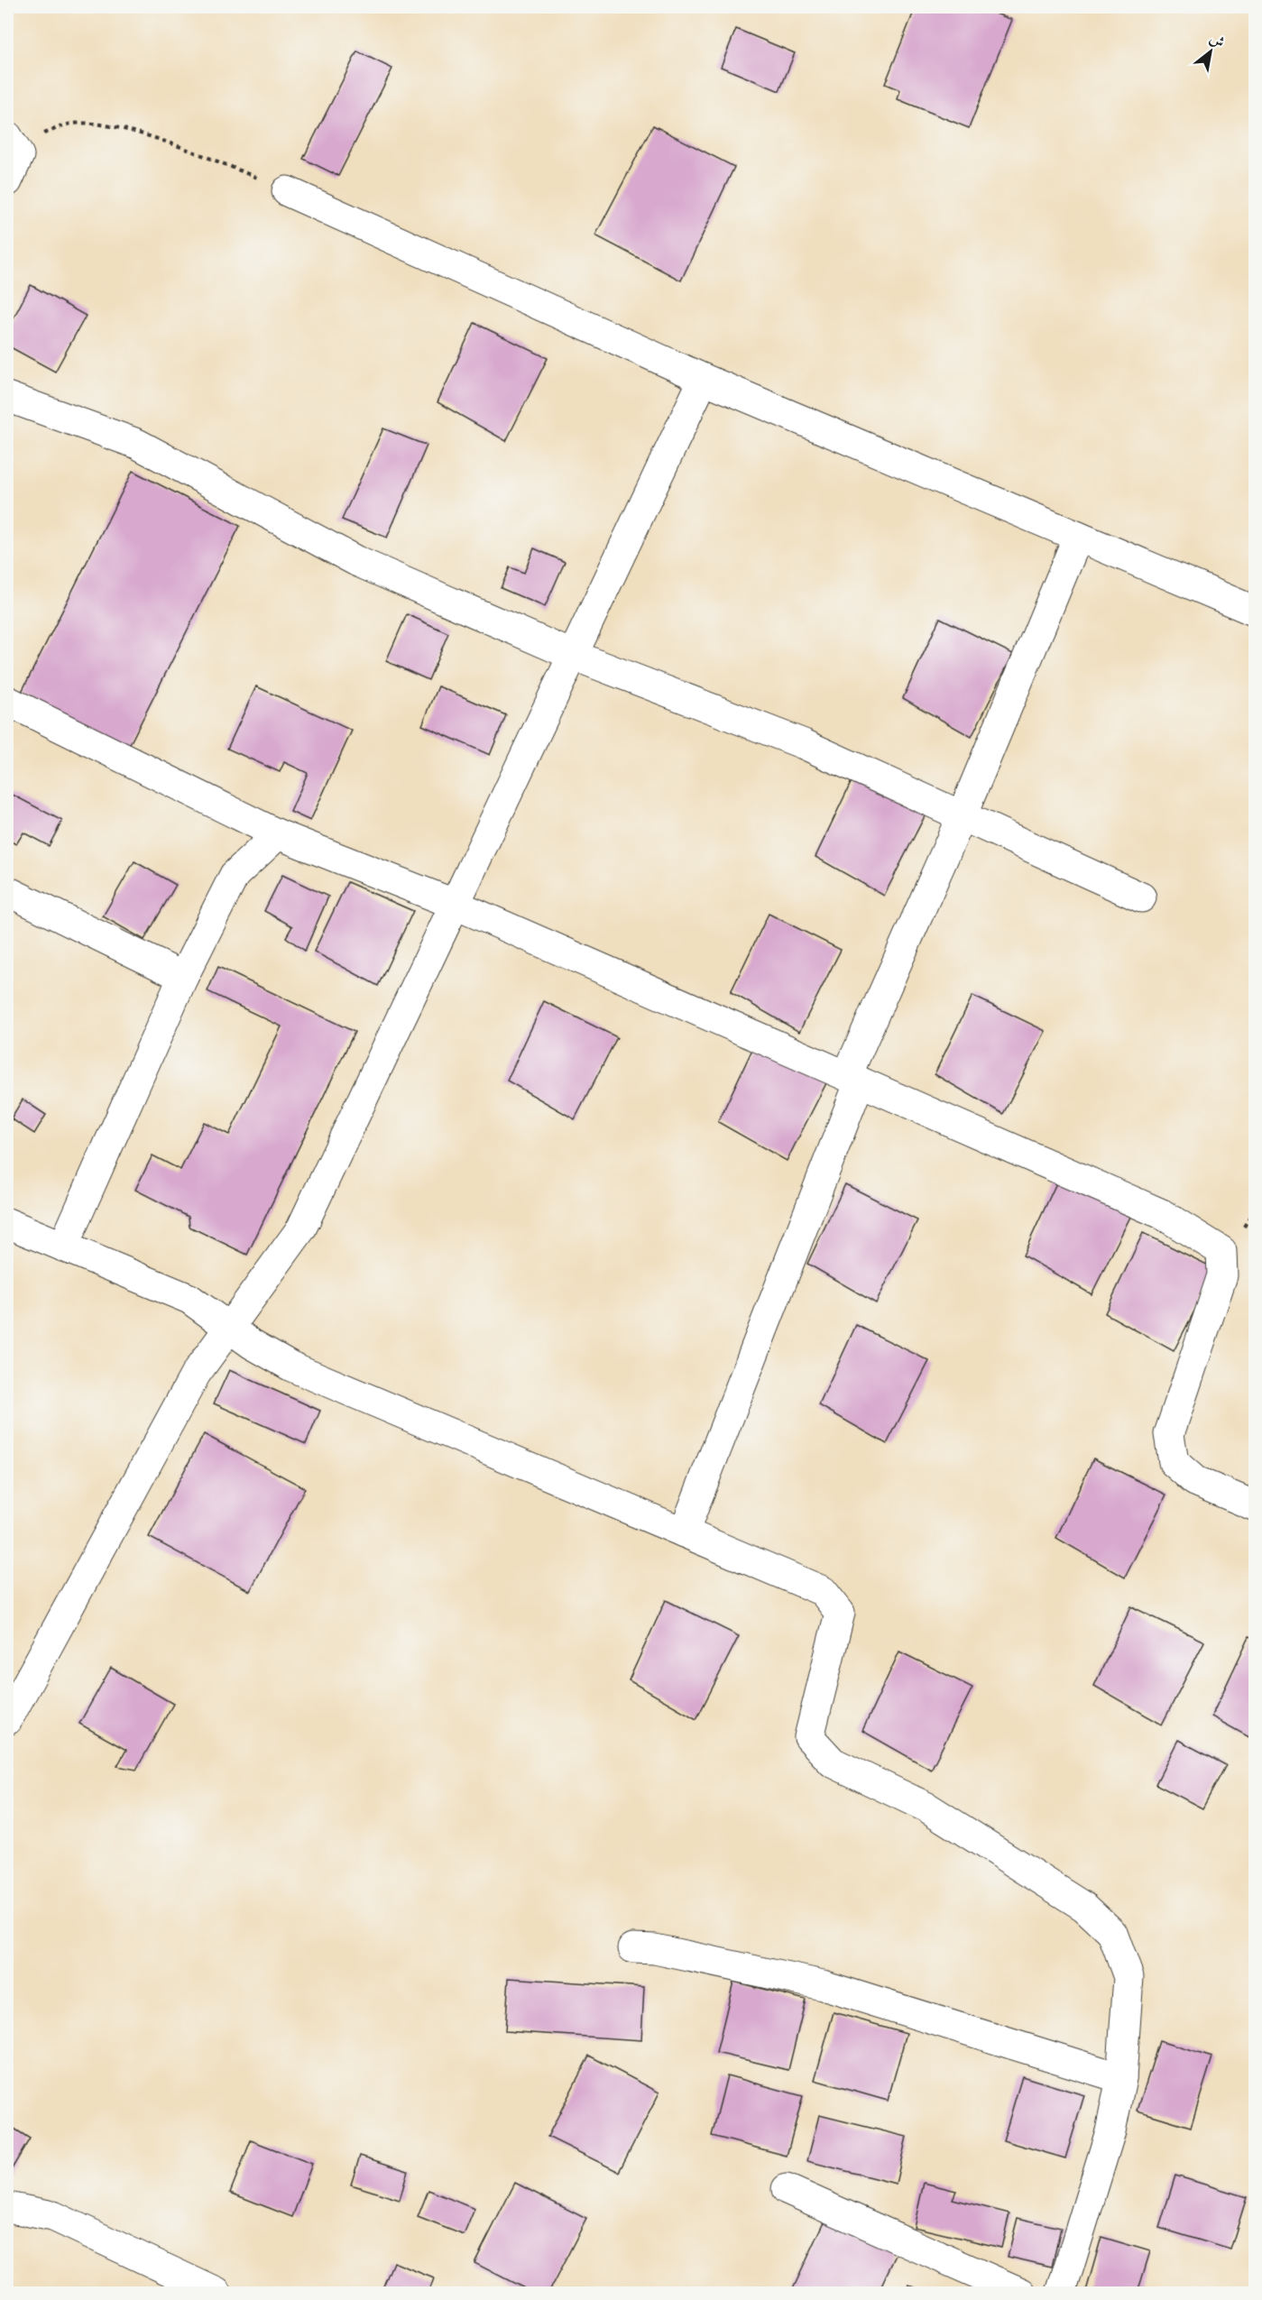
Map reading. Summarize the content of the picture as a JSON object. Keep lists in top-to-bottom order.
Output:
{
  "north": "top right"
}
